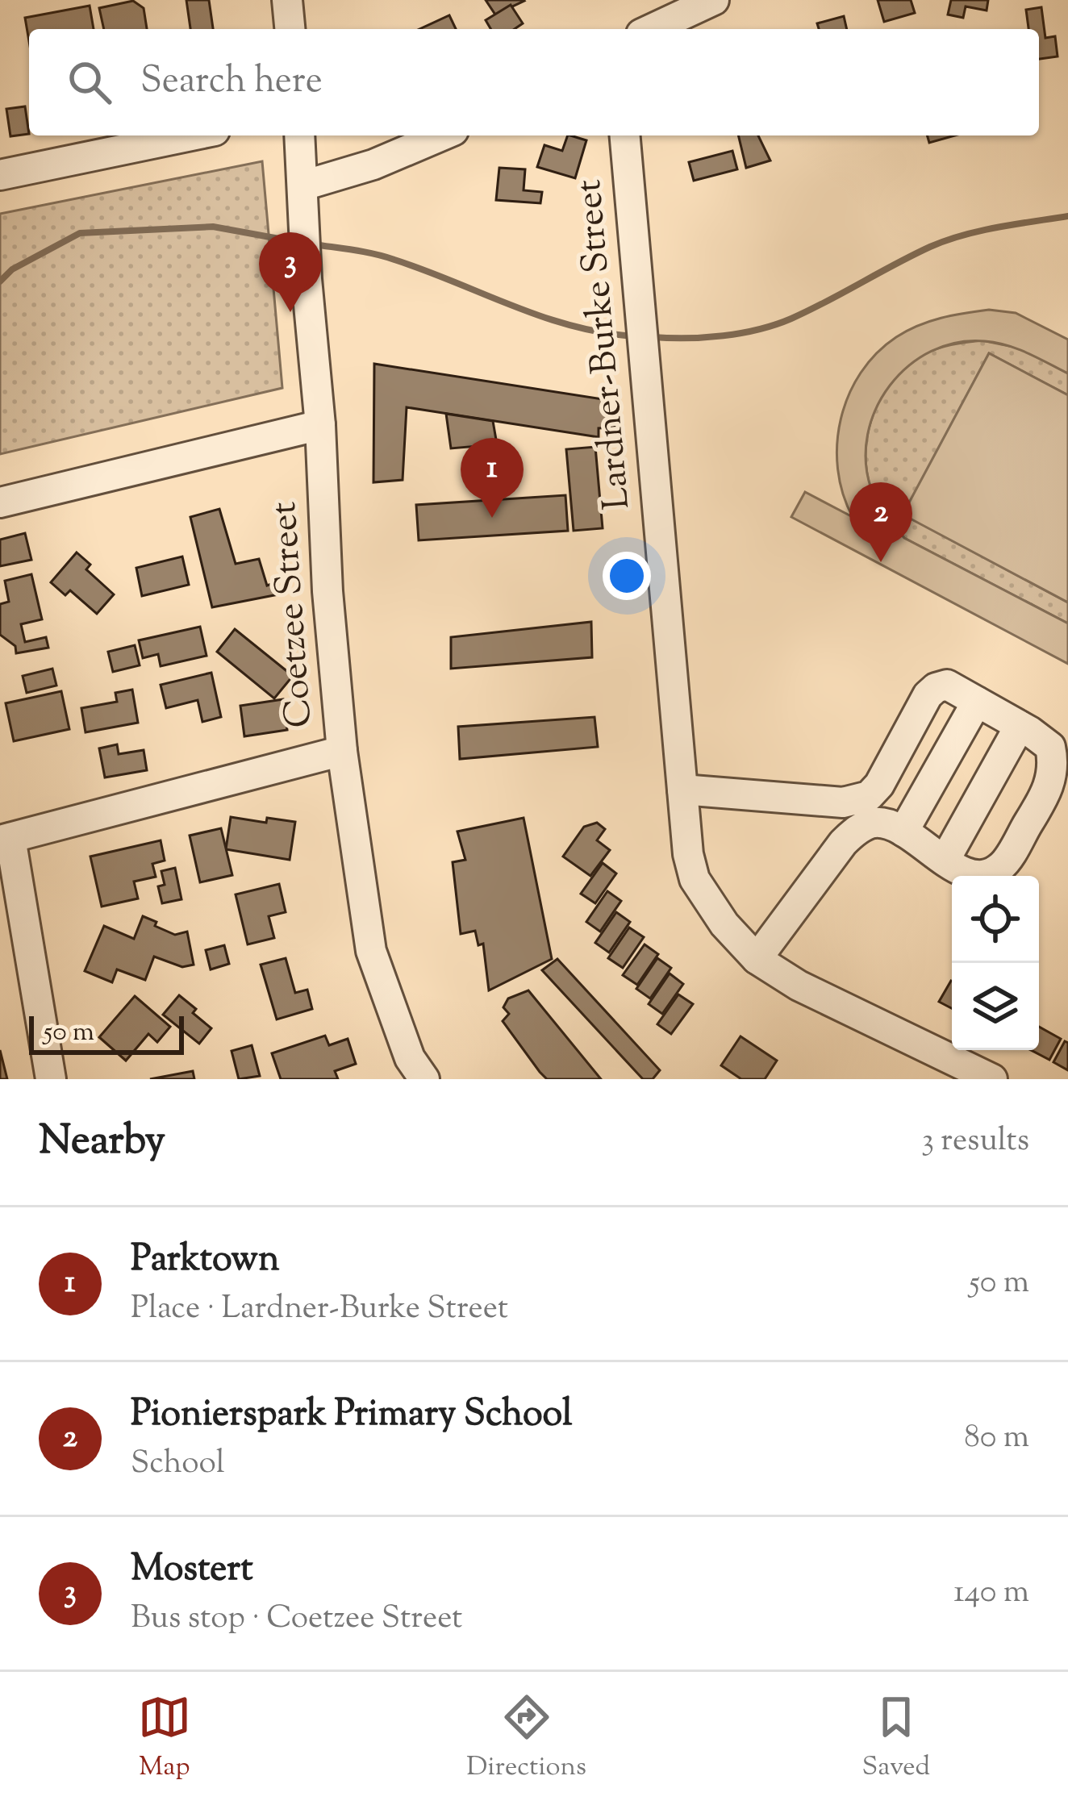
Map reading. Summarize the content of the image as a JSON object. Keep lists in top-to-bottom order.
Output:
{
  "streets": {
    "street": ["Lardner-Burke Street", "Coetzee Street"]
  },
  "scale_bar": "50 m",
  "page": {
    "search": "Search here",
    "pins": ["3", "1", "2"],
    "scale": "50 m",
    "heading": ["Nearby", "3 results"],
    "list": [
      {
        "mark": "1",
        "name": "Parktown",
        "note": "Place · Lardner-Burke Street",
        "value": "50 m"
      },
      {
        "mark": "2",
        "name": "Pionierspark Primary School",
        "note": "School",
        "value": "80 m"
      },
      {
        "mark": "3",
        "name": "Mostert",
        "note": "Bus stop · Coetzee Street",
        "value": "140 m"
      }
    ],
    "nav": ["Map", "Directions", "Saved"]
  }
}
